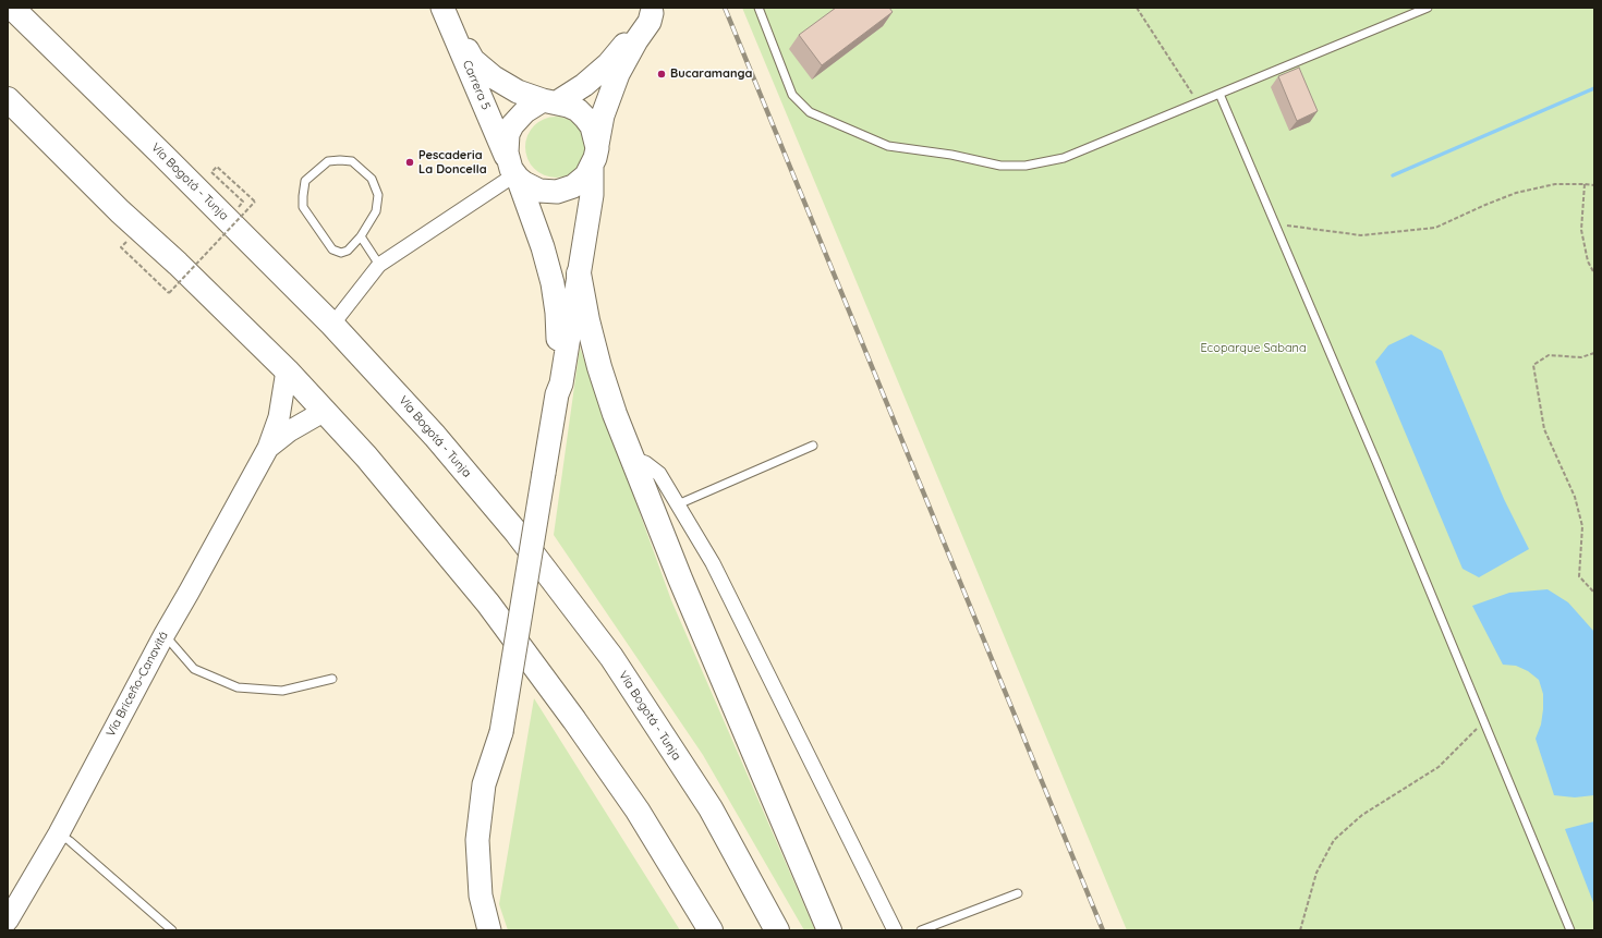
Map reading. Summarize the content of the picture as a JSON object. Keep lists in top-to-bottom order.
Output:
{
  "streets": {
    "highway": ["Vía Bogotá - Tunja"],
    "main road": ["Carrera 5", "Vía Briceño-Canavitá"]
  },
  "parks": ["Ecoparque Sabana"],
  "places": ["Bucaramanga", "Pescaderia La Doncella"]
}
